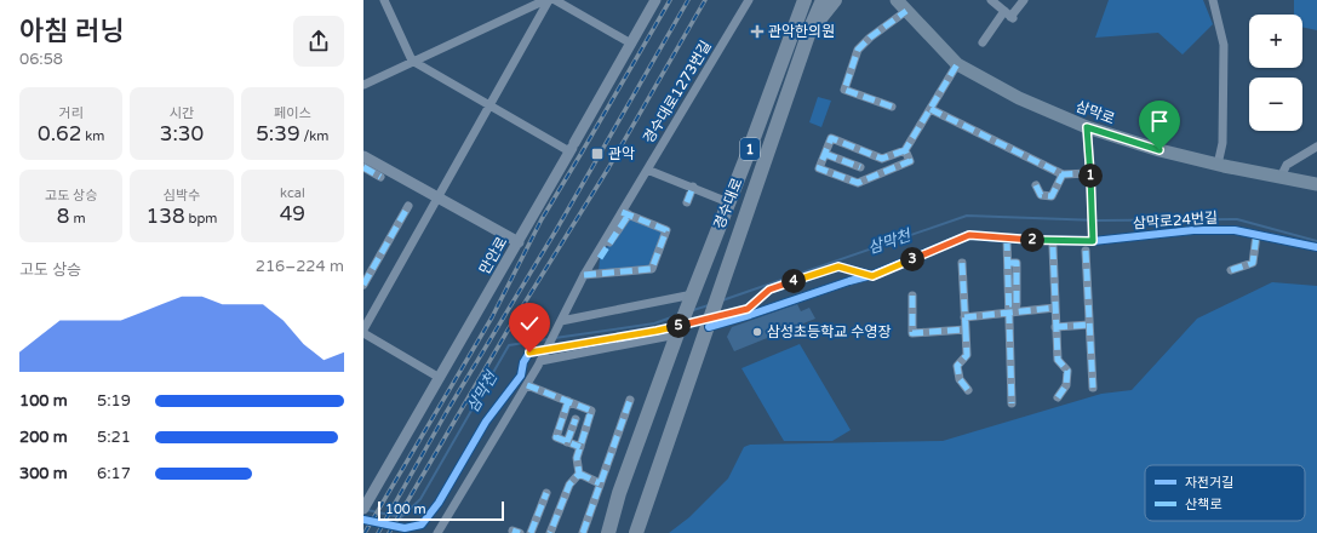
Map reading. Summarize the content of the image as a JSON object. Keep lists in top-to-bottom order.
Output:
{
  "streets": {
    "main road": ["삼막로", "1", "경수대로"],
    "street": ["경수대로1273번길", "삼막로24번길", "만안로"]
  },
  "crossings": [
    ["1", "경수대로"],
    ["1", "삼막로24번길"],
    ["경수대로", "삼막로24번길"]
  ],
  "water": ["삼막천"],
  "places": {
    "health": ["관악한의원"],
    "transit": ["관악"],
    "other": ["삼성초등학교 수영장"]
  },
  "legend": ["자전거길", "산책로"],
  "scale_bar": "100 m",
  "page": {
    "heading": ["아침 러닝", "06:58"],
    "map_buttons": ["+", "−"],
    "stats": [
      ["거리", "0.62 km"],
      ["시간", "3:30"],
      ["페이스", "5:39 /km"],
      ["고도 상승", "8 m"],
      ["심박수", "138 bpm"],
      ["kcal", "49"]
    ],
    "pins": [
      "1",
      "2",
      "3",
      "4",
      "5"
    ],
    "chart": ["고도 상승", "216–224 m"],
    "list": [
      {
        "name": "100 m",
        "note": "5:19"
      },
      {
        "name": "200 m",
        "note": "5:21"
      },
      {
        "name": "300 m",
        "note": "6:17"
      }
    ],
    "scale": "100 m"
  }
}
